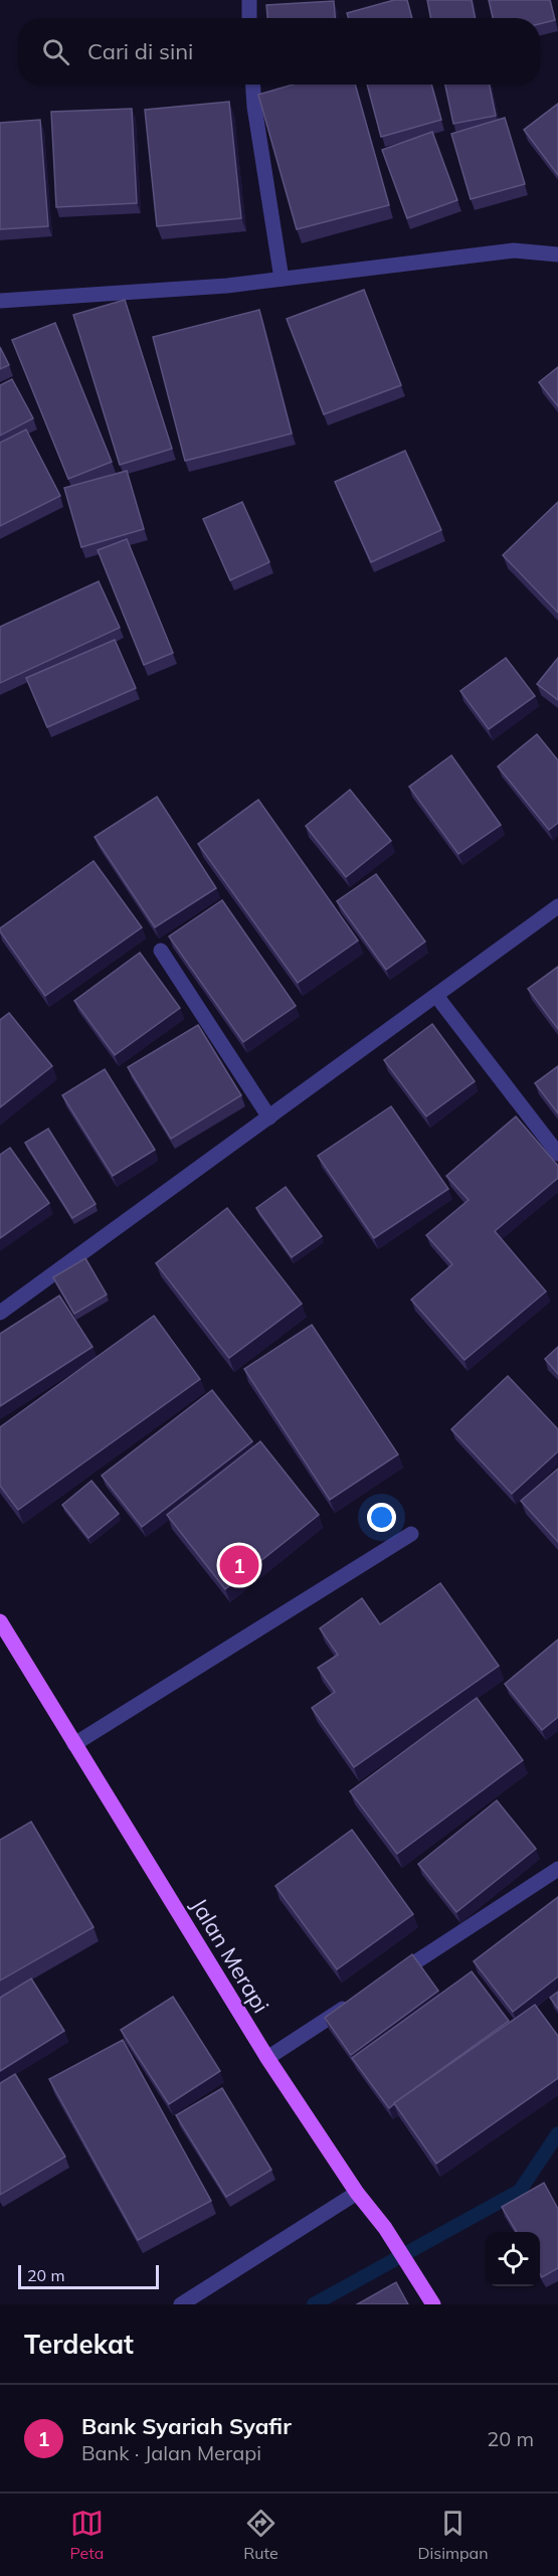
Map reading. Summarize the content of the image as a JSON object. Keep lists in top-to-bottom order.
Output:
{
  "streets": {
    "main road": ["Jalan Merapi"]
  },
  "scale_bar": "20 m",
  "page": {
    "search": "Cari di sini",
    "pins": "1",
    "scale": "20 m",
    "heading": "Terdekat",
    "list": [
      {
        "mark": "1",
        "name": "Bank Syariah Syafir",
        "note": "Bank · Jalan Merapi",
        "value": "20 m"
      }
    ],
    "nav": ["Peta", "Rute", "Disimpan"]
  }
}
